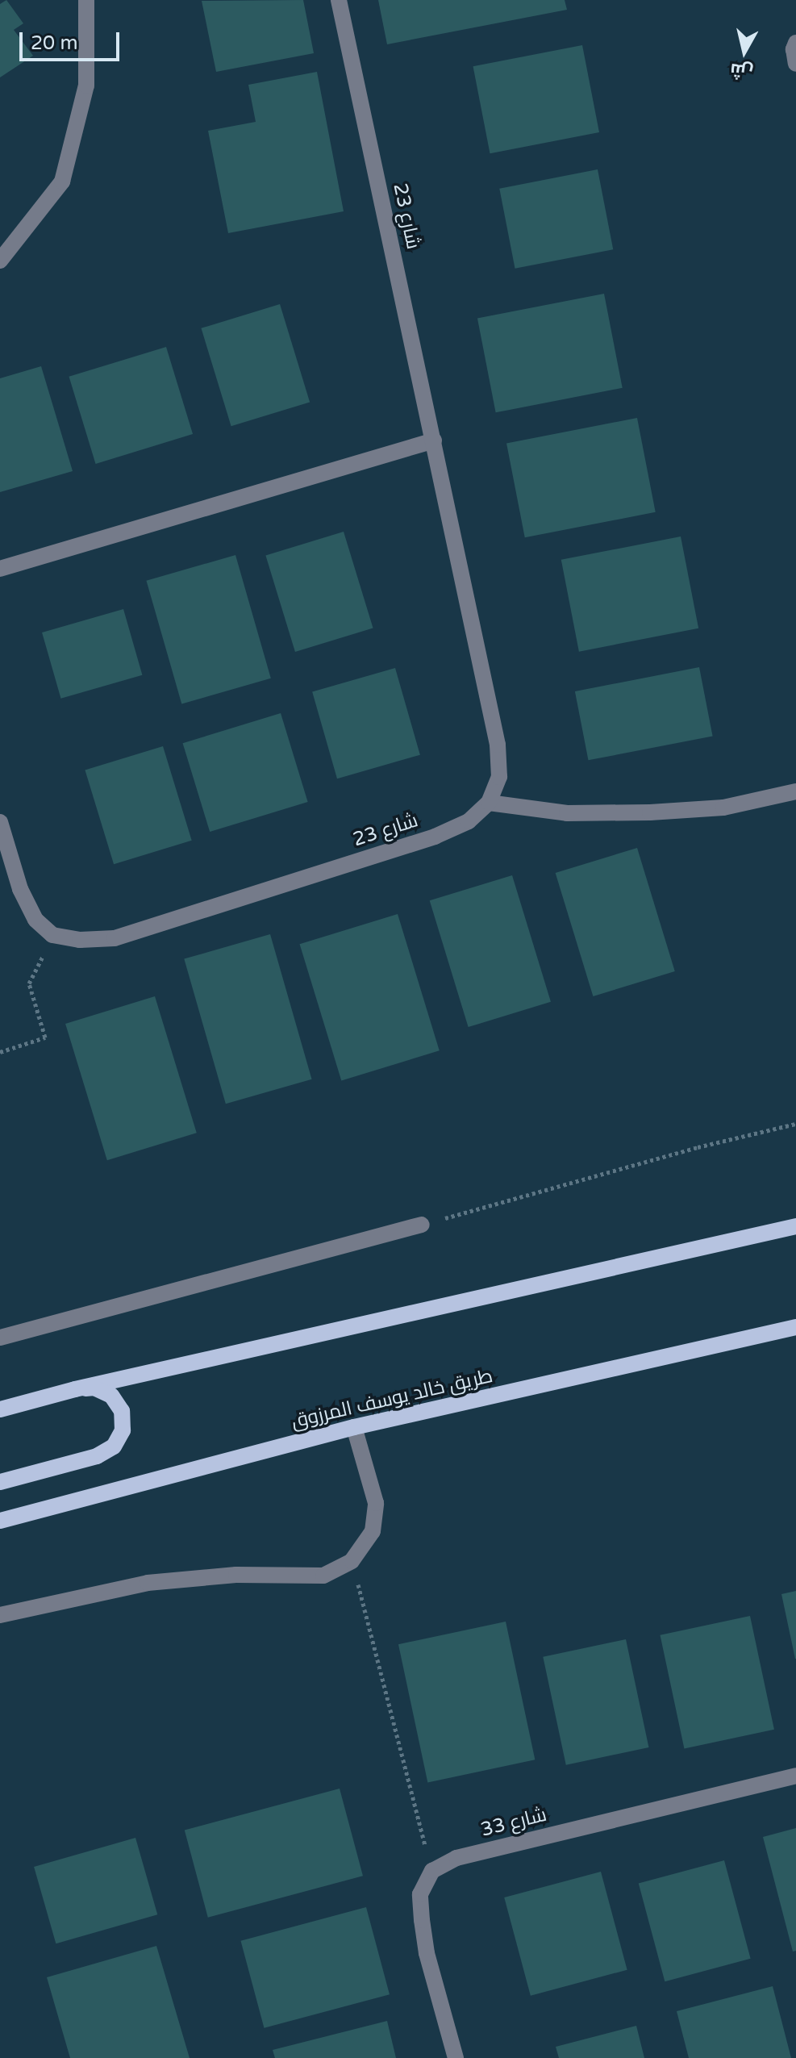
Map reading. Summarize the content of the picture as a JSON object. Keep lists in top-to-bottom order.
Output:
{
  "streets": {
    "main road": ["طريق خالد يوسف المرزوق"],
    "street": ["شارع 23", "شارع 33"]
  },
  "scale_bar": "20 m",
  "north": "bottom"
}
